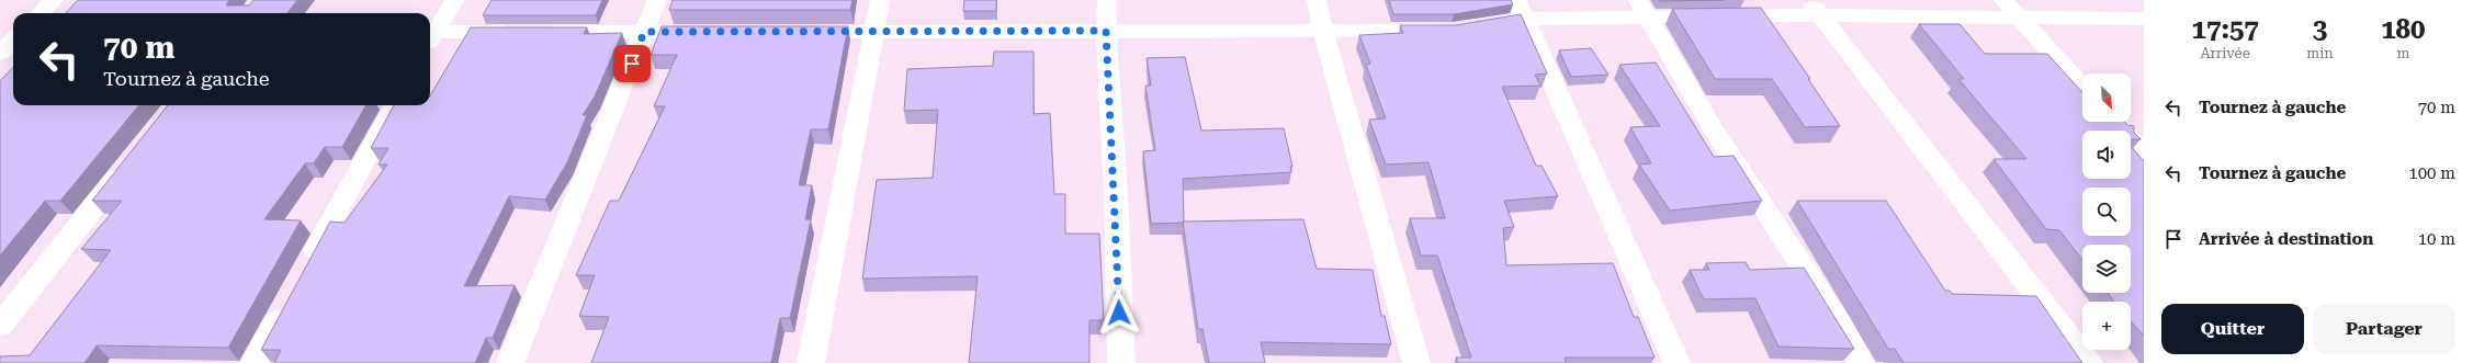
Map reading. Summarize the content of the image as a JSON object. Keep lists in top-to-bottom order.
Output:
{
  "north": "bottom right",
  "page": {
    "eta": [
      "17:57",
      "Arrivée",
      "3",
      "min",
      "180",
      "m"
    ],
    "turn": ["70 m", "Tournez à gauche"],
    "map_buttons": "+",
    "list": [
      {
        "name": "Tournez à gauche",
        "value": "70 m"
      },
      {
        "name": "Tournez à gauche",
        "value": "100 m"
      },
      {
        "name": "Arrivée à destination",
        "value": "10 m"
      }
    ],
    "buttons": ["Quitter", "Partager"]
  }
}
